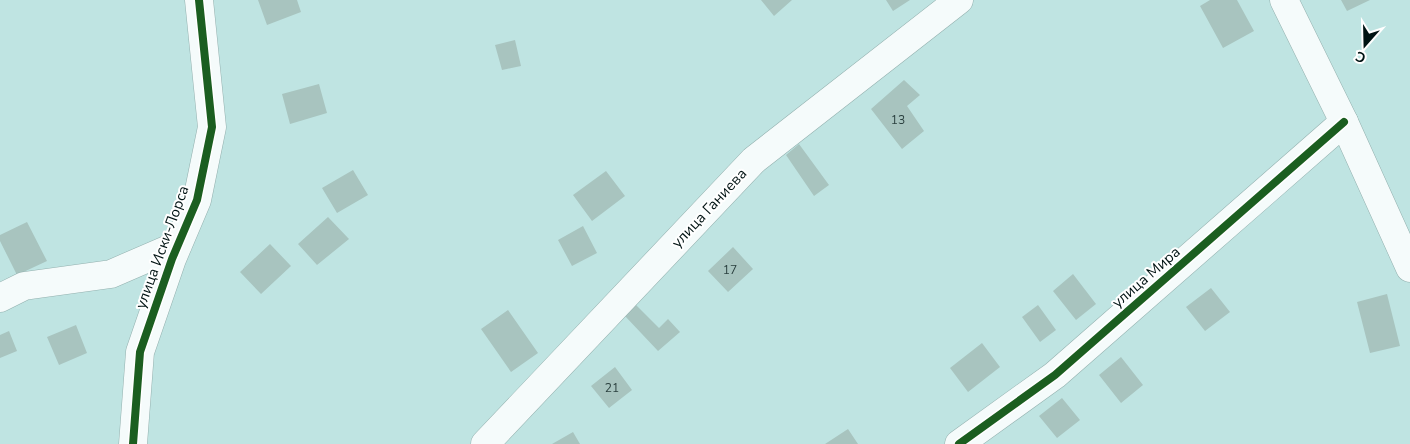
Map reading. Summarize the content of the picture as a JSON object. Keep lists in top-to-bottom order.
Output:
{
  "streets": {
    "street": ["улица Ганиева", "улица Иски-Лорса", "улица Мира"]
  },
  "house_numbers": ["13", "17", "21"],
  "north": "bottom"
}
